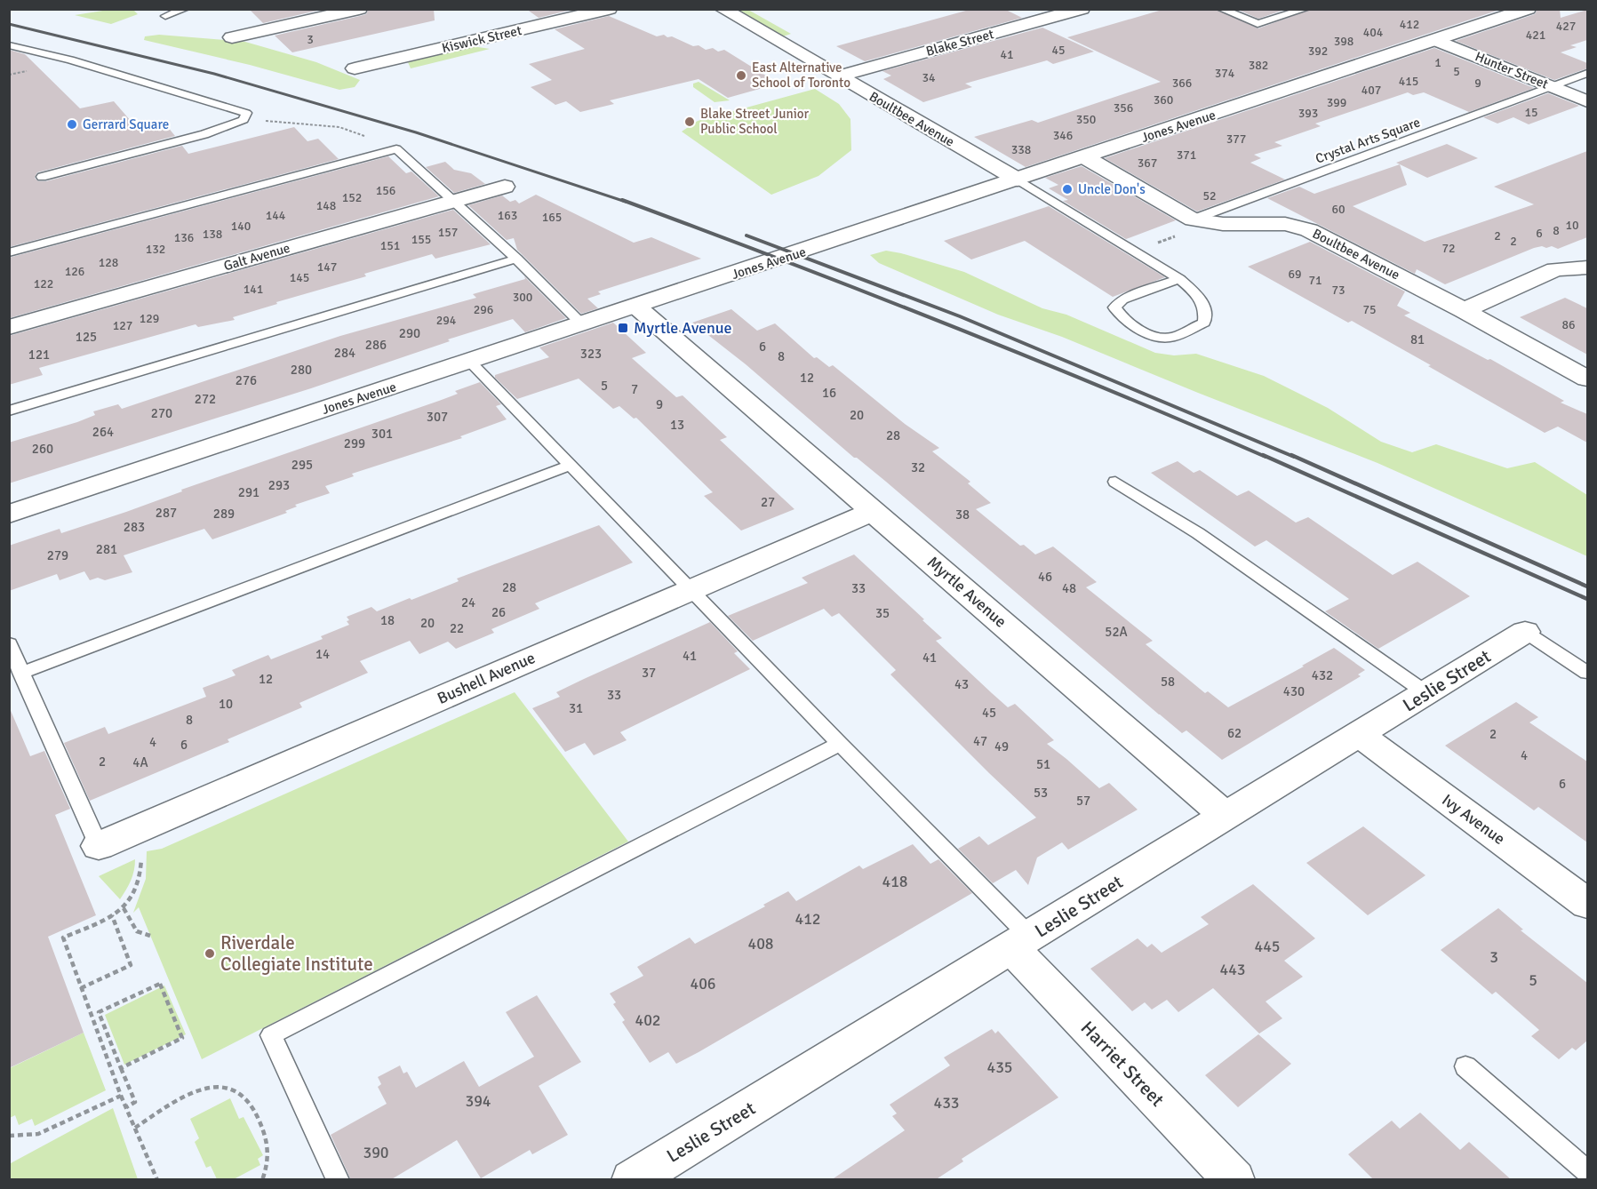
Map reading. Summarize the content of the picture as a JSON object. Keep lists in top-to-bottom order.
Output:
{
  "streets": {
    "street": [
      "Kiswick Street",
      "Blake Street",
      "Hunter Street",
      "Boultbee Avenue",
      "Jones Avenue",
      "Galt Avenue",
      "Myrtle Avenue",
      "Bushell Avenue",
      "Leslie Street",
      "Ivy Avenue",
      "Harriet Street"
    ],
    "lane": ["Crystal Arts Square"]
  },
  "crossings": [
    ["Blake Street", "Boultbee Avenue"],
    ["Hunter Street", "Jones Avenue"],
    ["Hunter Street", "Crystal Arts Square"],
    ["Boultbee Avenue", "Jones Avenue"],
    ["Boultbee Avenue", "Crystal Arts Square"],
    ["Jones Avenue", "Myrtle Avenue"],
    ["Myrtle Avenue", "Bushell Avenue"],
    ["Myrtle Avenue", "Leslie Street"],
    ["Leslie Street", "Ivy Avenue"],
    ["Leslie Street", "Harriet Street"]
  ],
  "places": {
    "other": [
      "East Alternative School of Toronto",
      "Blake Street Junior Public School",
      "Gerrard Square",
      "Uncle Don's",
      "Riverdale Collegiate Institute"
    ],
    "transit": ["Myrtle Avenue"]
  },
  "house_numbers": [
    "412",
    "427",
    "404",
    "421",
    "3",
    "398",
    "45",
    "392",
    "41",
    "1",
    "382",
    "5",
    "374",
    "34",
    "415",
    "366",
    "9",
    "407",
    "360",
    "399",
    "356",
    "15",
    "393",
    "350",
    "346",
    "377",
    "338",
    "371",
    "367",
    "156",
    "52",
    "152",
    "148",
    "60",
    "144",
    "163",
    "165",
    "10",
    "140",
    "8",
    "157",
    "6",
    "138",
    "2",
    "136",
    "155",
    "2",
    "151",
    "72",
    "132",
    "128",
    "147",
    "126",
    "69",
    "145",
    "71",
    "122",
    "141",
    "73",
    "300",
    "296",
    "75",
    "129",
    "294",
    "86",
    "127",
    "290",
    "125",
    "81",
    "286",
    "6",
    "284",
    "323",
    "121",
    "8",
    "280",
    "12",
    "276",
    "5",
    "7",
    "16",
    "272",
    "9",
    "270",
    "20",
    "307",
    "13",
    "264",
    "301",
    "28",
    "299",
    "260",
    "295",
    "32",
    "293",
    "291",
    "27",
    "287",
    "289",
    "38",
    "283",
    "281",
    "279",
    "46",
    "28",
    "33",
    "48",
    "24",
    "26",
    "35",
    "18",
    "20",
    "22",
    "52A",
    "14",
    "41",
    "41",
    "37",
    "432",
    "12",
    "58",
    "43",
    "430",
    "33",
    "10",
    "31",
    "45",
    "8",
    "62",
    "2",
    "47",
    "4",
    "6",
    "49",
    "4",
    "2",
    "4A",
    "51",
    "6",
    "53",
    "57",
    "418",
    "412",
    "408",
    "445",
    "3",
    "443",
    "5",
    "406",
    "402",
    "435",
    "394",
    "433",
    "390"
  ]
}
